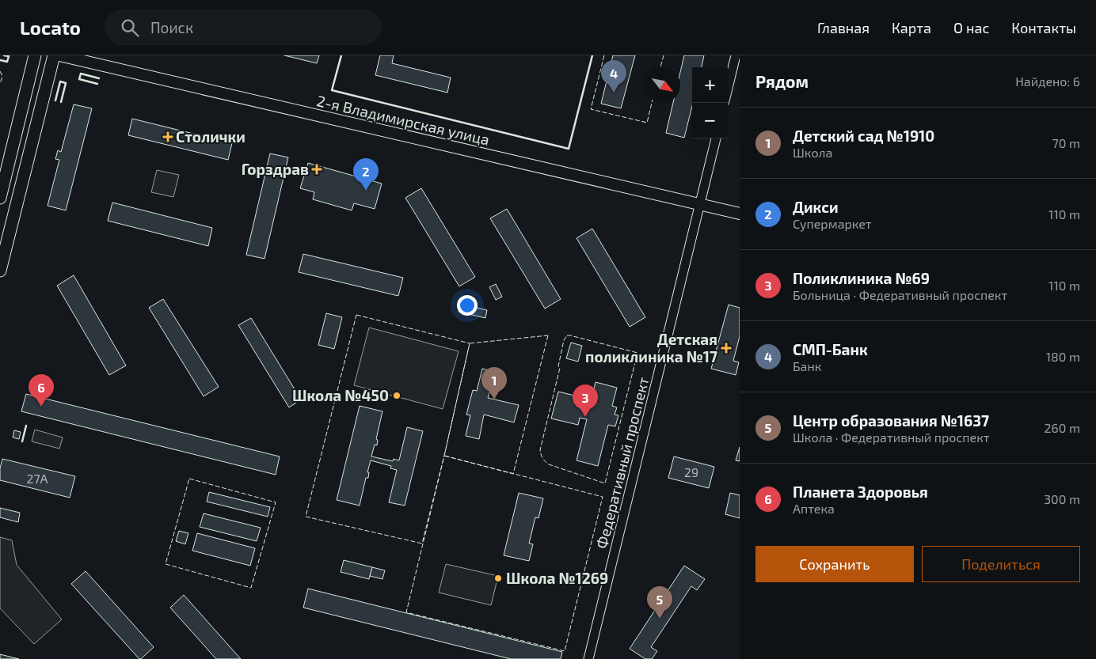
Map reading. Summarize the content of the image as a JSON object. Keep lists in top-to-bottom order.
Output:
{
  "streets": {
    "street": ["2-я Владимирская улица", "Федеративный проспект"]
  },
  "crossings": [
    ["2-я Владимирская улица", "Федеративный проспект"]
  ],
  "places": {
    "health": ["Столички", "Горздрав", "Детская поликлиника №17"],
    "other": ["Школа №450", "Школа №1269"]
  },
  "house_numbers": ["29", "27А"],
  "north": "bottom right",
  "page": {
    "header": "Locato",
    "search": "Поиск",
    "nav": [
      "Главная",
      "Карта",
      "О нас",
      "Контакты"
    ],
    "heading": ["Рядом", "Найдено: 6"],
    "pins": [
      "4",
      "2",
      "1",
      "6",
      "3",
      "5"
    ],
    "map_buttons": ["+", "−"],
    "list": [
      {
        "mark": "1",
        "name": "Детский сад №1910",
        "note": "Школа",
        "value": "70 m"
      },
      {
        "mark": "2",
        "name": "Дикси",
        "note": "Супермаркет",
        "value": "110 m"
      },
      {
        "mark": "3",
        "name": "Поликлиника №69",
        "note": "Больница · Федеративный проспект",
        "value": "110 m"
      },
      {
        "mark": "4",
        "name": "СМП-Банк",
        "note": "Банк",
        "value": "180 m"
      },
      {
        "mark": "5",
        "name": "Центр образования №1637",
        "note": "Школа · Федеративный проспект",
        "value": "260 m"
      },
      {
        "mark": "6",
        "name": "Планета Здоровья",
        "note": "Аптека",
        "value": "300 m"
      }
    ],
    "buttons": ["Сохранить", "Поделиться"]
  }
}
